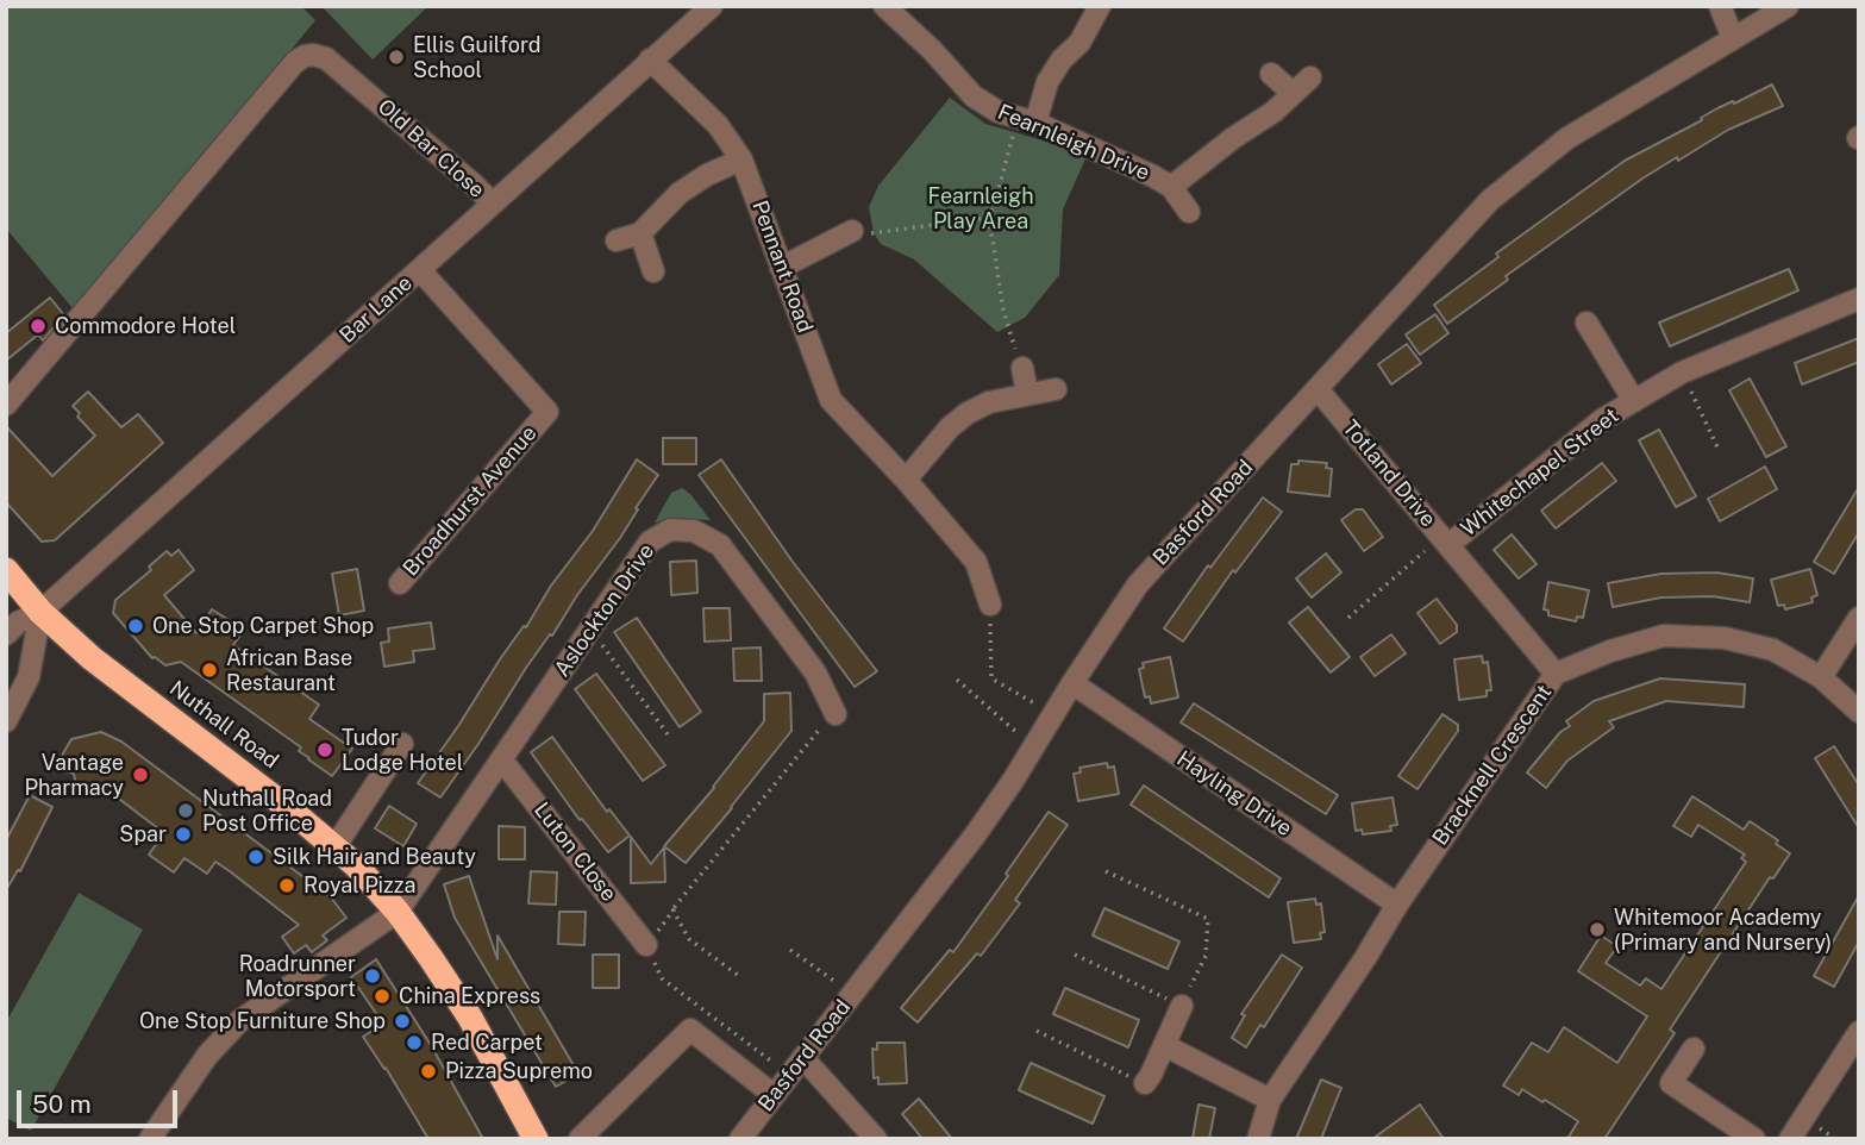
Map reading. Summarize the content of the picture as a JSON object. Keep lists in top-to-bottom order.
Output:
{
  "streets": {
    "highway": ["Nuthall Road"],
    "street": [
      "Fearnleigh Drive",
      "Old Bar Close",
      "Pennant Road",
      "Bar Lane",
      "Whitechapel Street",
      "Totland Drive",
      "Broadhurst Avenue",
      "Basford Road",
      "Aslockton Drive",
      "Bracknell Crescent",
      "Hayling Drive",
      "Luton Close"
    ]
  },
  "crossings": [
    ["Old Bar Close", "Bar Lane"],
    ["Pennant Road", "Bar Lane"],
    ["Bar Lane", "Broadhurst Avenue"],
    ["Bar Lane", "Nuthall Road"],
    ["Whitechapel Street", "Totland Drive"],
    ["Totland Drive", "Basford Road"],
    ["Totland Drive", "Bracknell Crescent"],
    ["Basford Road", "Hayling Drive"],
    ["Aslockton Drive", "Nuthall Road"],
    ["Aslockton Drive", "Luton Close"],
    ["Bracknell Crescent", "Hayling Drive"]
  ],
  "parks": ["Fearnleigh Play Area"],
  "places": [
    "Ellis Guilford School",
    "Commodore Hotel",
    "One Stop Carpet Shop",
    "African Base Restaurant",
    "Tudor Lodge Hotel",
    "Vantage Pharmacy",
    "Nuthall Road Post Office",
    "Spar",
    "Silk Hair and Beauty",
    "Royal Pizza",
    "Whitemoor Academy (Primary and Nursery)",
    "Roadrunner Motorsport",
    "China Express",
    "One Stop Furniture Shop",
    "Red Carpet",
    "Pizza Supremo"
  ],
  "scale_bar": "50 m"
}
